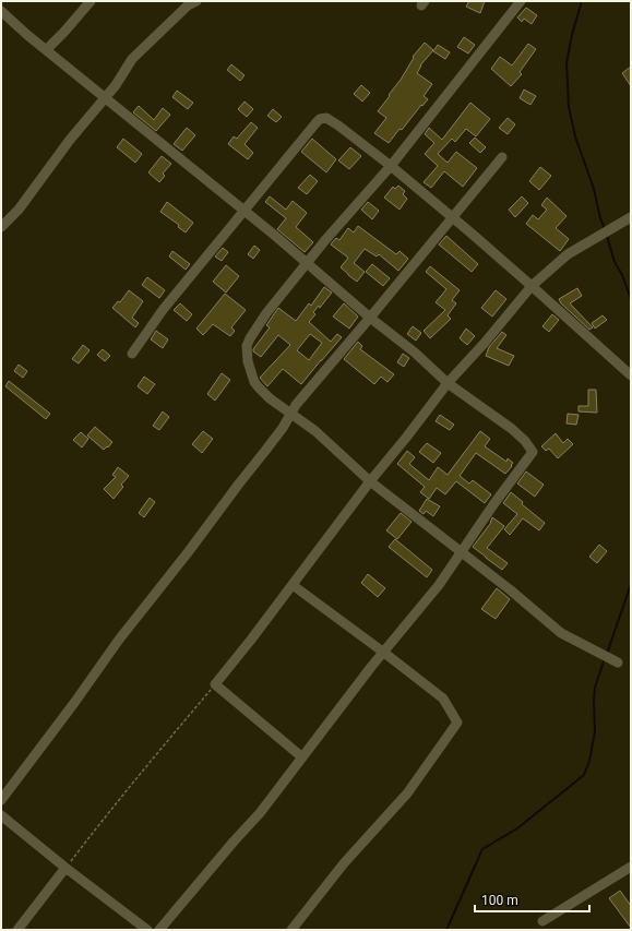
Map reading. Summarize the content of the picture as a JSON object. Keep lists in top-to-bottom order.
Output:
{
  "scale_bar": "100 m"
}
